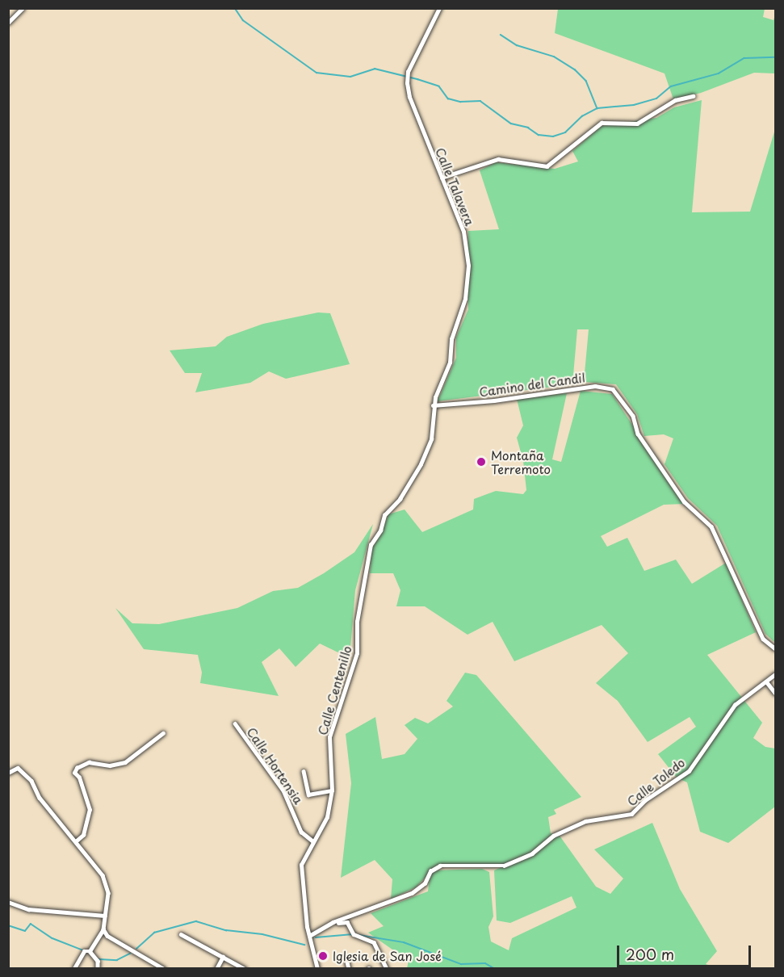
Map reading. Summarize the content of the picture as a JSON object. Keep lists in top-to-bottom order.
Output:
{
  "streets": {
    "street": [
      "Calle Talavera",
      "Camino del Candil",
      "Calle Centenillo",
      "Calle Hortensia",
      "Calle Toledo"
    ]
  },
  "crossings": [
    ["Calle Talavera", "Camino del Candil"],
    ["Calle Talavera", "Calle Centenillo"],
    ["Camino del Candil", "Calle Centenillo"],
    ["Calle Centenillo", "Calle Hortensia"],
    ["Calle Centenillo", "Calle Toledo"]
  ],
  "places": ["Montaña Terremoto", "Iglesia de San José"],
  "scale_bar": "200 m"
}
